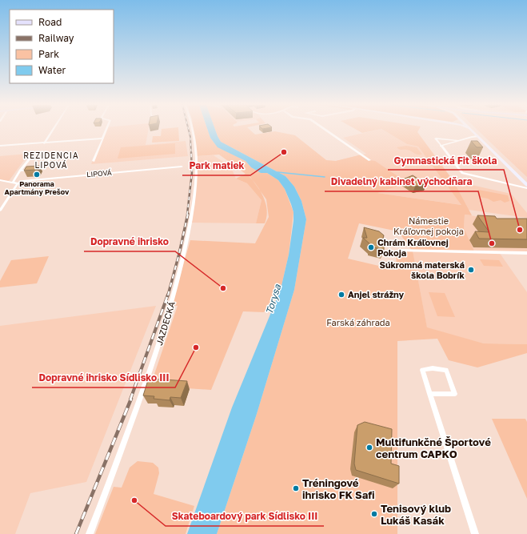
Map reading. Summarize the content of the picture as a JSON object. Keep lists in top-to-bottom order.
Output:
{
  "streets": {
    "street": ["LIPOVÁ", "JAZDECKÁ"]
  },
  "districts": ["REZIDENCIA LIPOVÁ"],
  "water": ["Torysa"],
  "parks": ["Námestie Kráľovnej pokoja", "Farská záhrada"],
  "places": [
    "Park matiek",
    "Panorama Apartmány Prešov",
    "Gymnastická Fit škola",
    "Divadelný kabinet východňara",
    "Chrám Kráľovnej Pokoja",
    "Súkromná materská škola Bobrík",
    "Dopravné ihrisko",
    "Anjel strážny",
    "Dopravné ihrisko Sídlisko III",
    "Multifunkčné Športové centrum CAPKO",
    "Tréningové ihrisko FK Safi",
    "Skateboardový park Sídlisko III",
    "Tenisový klub Lukáš Kasák"
  ],
  "legend": [
    "Road",
    "Railway",
    "Park",
    "Water"
  ]
}
